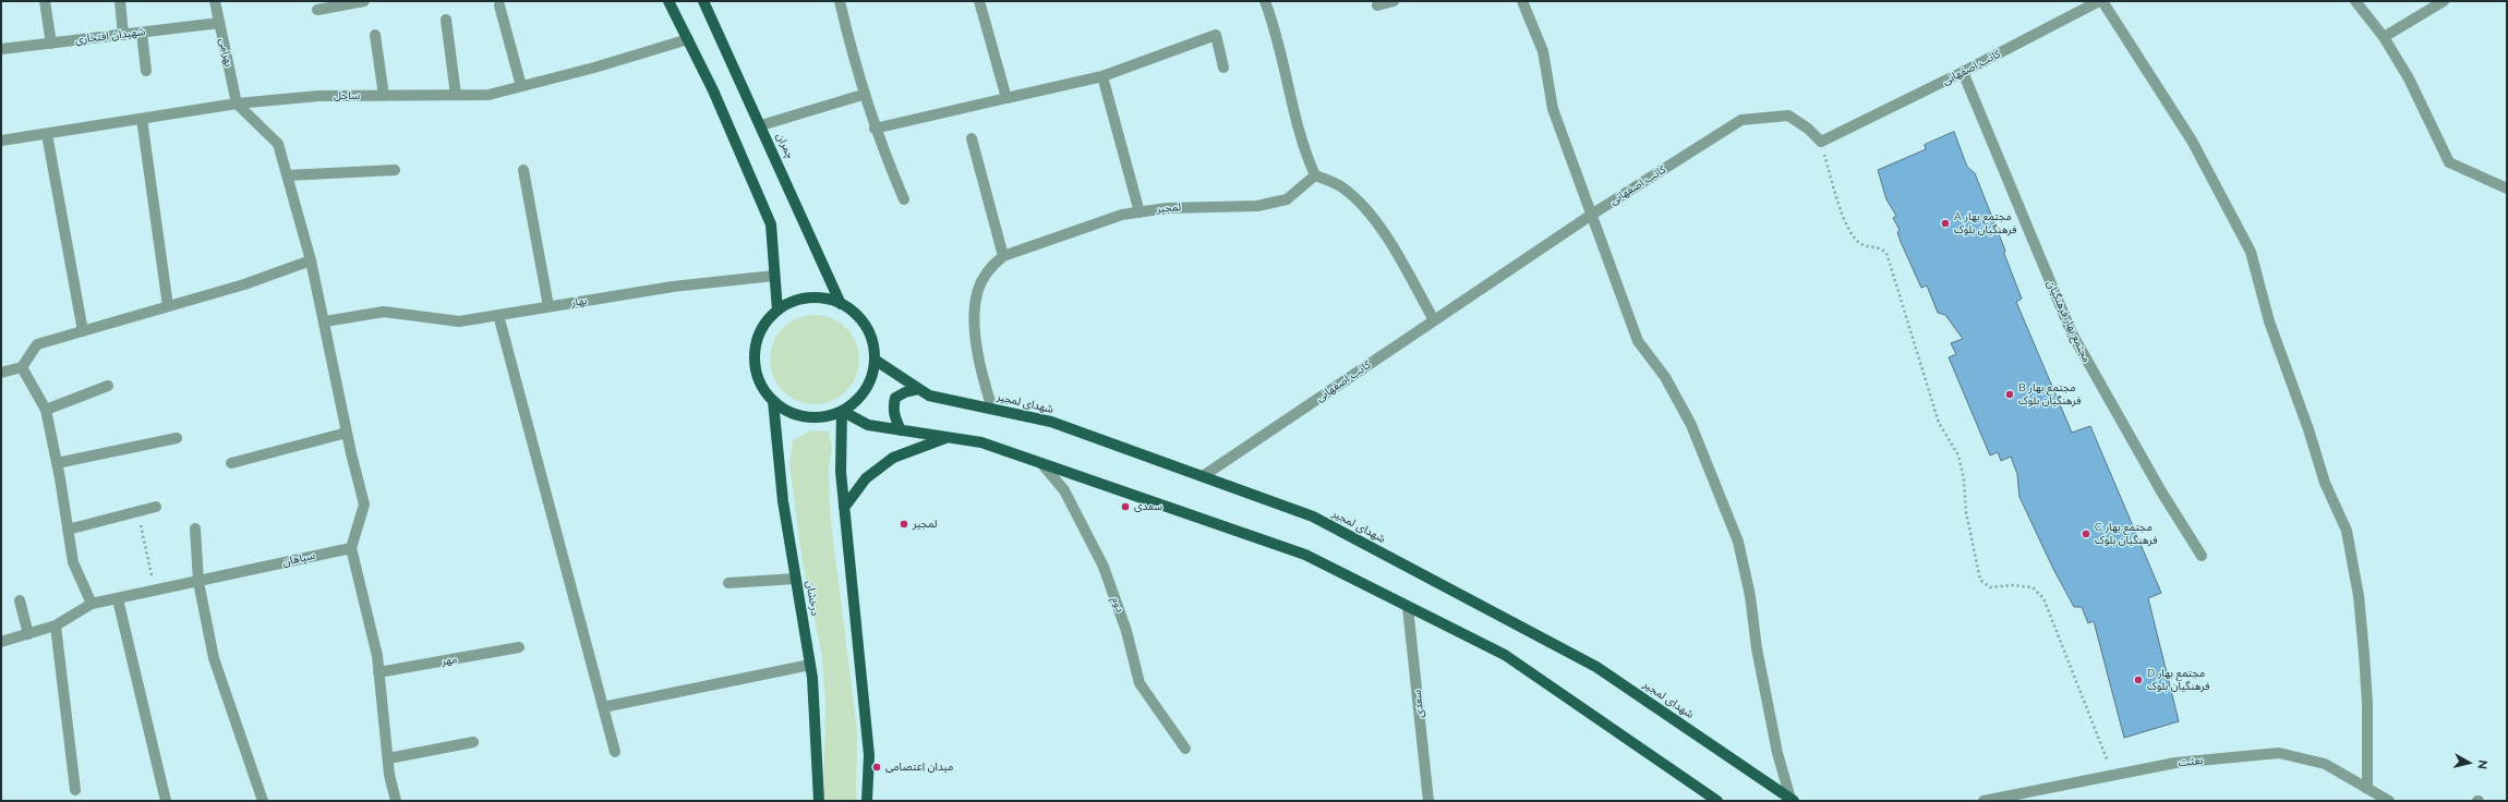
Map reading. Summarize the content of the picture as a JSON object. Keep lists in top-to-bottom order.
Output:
{
  "streets": {
    "main road": ["چمران", "شهدای لمجیر", "درخشان"],
    "street": [
      "شهیدان افتخاری",
      "بهرامی",
      "کاتب اصفهانی",
      "ساحل",
      "لمجیر",
      "بهار",
      "مجتمع بهار فرهنگیان",
      "سپاهان",
      "دوم",
      "مهر",
      "سعدی",
      "بعثت"
    ]
  },
  "crossings": [
    ["شهیدان افتخاری", "بهرامی"],
    ["بهرامی", "ساحل"],
    ["کاتب اصفهانی", "مجتمع بهار فرهنگیان"],
    ["کاتب اصفهانی", "شهدای لمجیر"],
    ["چمران", "شهدای لمجیر"],
    ["چمران", "درخشان"],
    ["لمجیر", "شهدای لمجیر"],
    ["شهدای لمجیر", "درخشان"]
  ],
  "places": [
    "A مجتمع بهار فرهنگیان بلوک",
    "B مجتمع بهار فرهنگیان بلوک",
    "سعدی",
    "لمجیر",
    "C مجتمع بهار فرهنگیان بلوک",
    "D مجتمع بهار فرهنگیان بلوک",
    "میدان اعتصامی"
  ],
  "north": "right"
}
